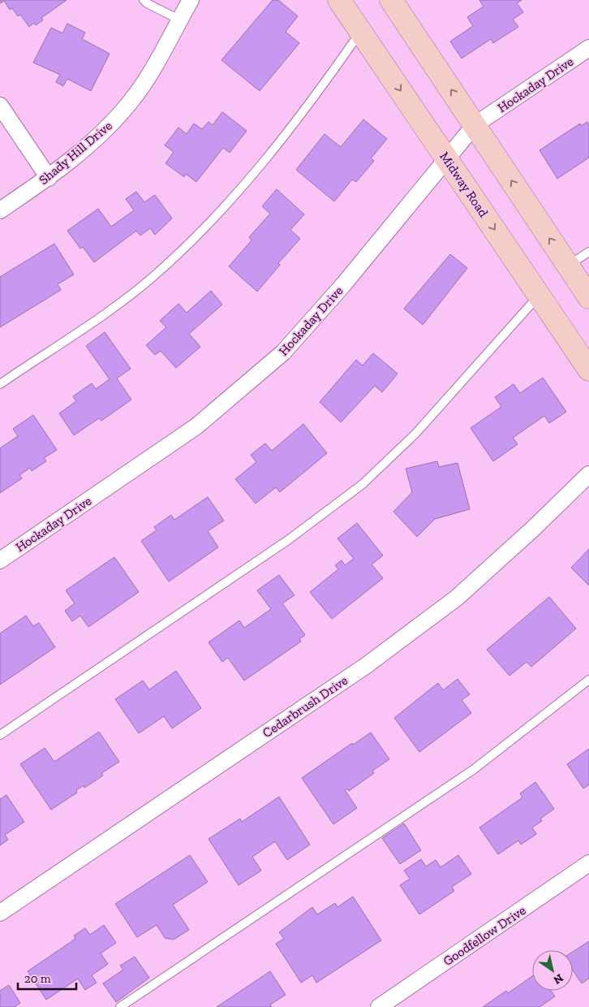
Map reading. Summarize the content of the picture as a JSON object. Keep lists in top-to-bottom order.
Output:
{
  "streets": {
    "main road": ["Midway Road"],
    "street": [
      "Hockaday Drive",
      "Shady Hill Drive",
      "Cedarbrush Drive",
      "Goodfellow Drive"
    ]
  },
  "crossings": [
    ["Hockaday Drive", "Midway Road"]
  ],
  "scale_bar": "20 m",
  "north": "bottom right"
}
